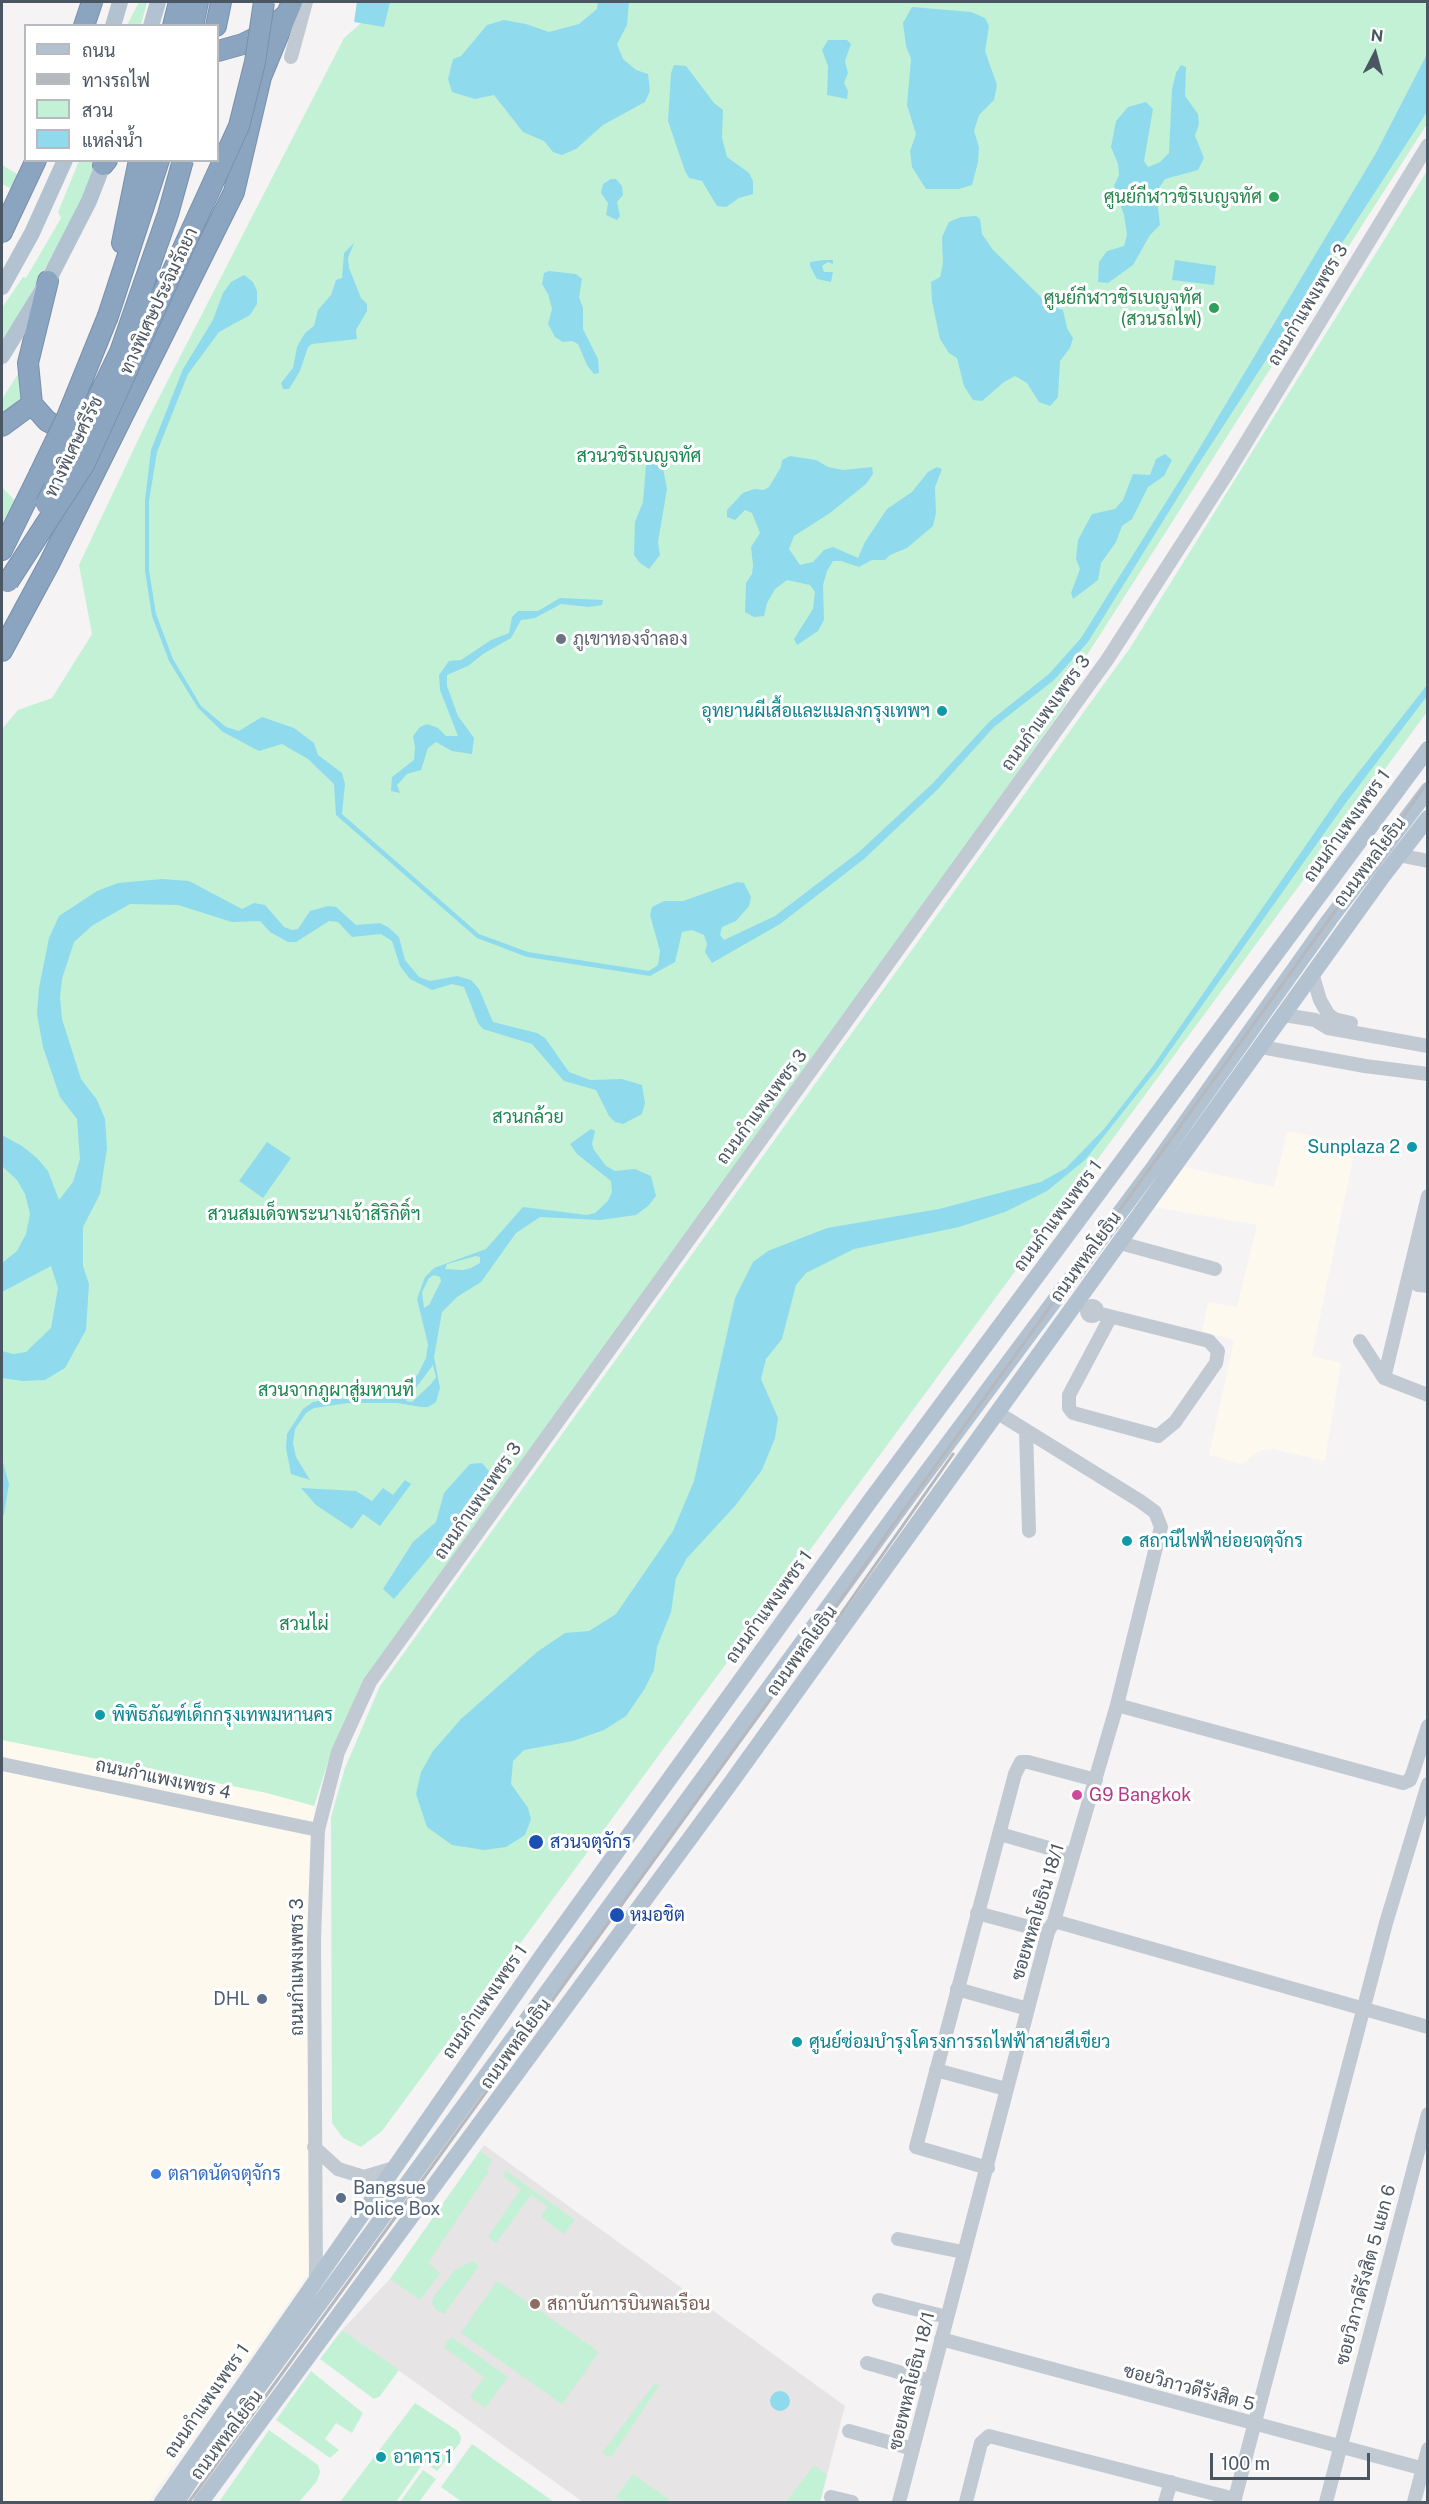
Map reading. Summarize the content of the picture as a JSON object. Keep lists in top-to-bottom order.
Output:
{
  "streets": {
    "highway": ["ทางพิเศษประจิมรัถยา", "ทางพิเศษศรีรัช"],
    "main road": ["ถนนกำแพงเพชร 1", "ถนนพหลโยธิน"],
    "street": [
      "ถนนกำแพงเพชร 3",
      "ถนนกำแพงเพชร 4",
      "ซอยพหลโยธิน 18/1",
      "ซอยวิภาวดีรังสิต 5 แยก 6",
      "ซอยวิภาวดีรังสิต 5"
    ]
  },
  "crossings": [
    ["ทางพิเศษประจิมรัถยา", "ทางพิเศษศรีรัช"],
    ["ถนนกำแพงเพชร 3", "ถนนกำแพงเพชร 1"],
    ["ถนนกำแพงเพชร 3", "ถนนกำแพงเพชร 4"],
    ["ถนนพหลโยธิน", "ซอยพหลโยธิน 18/1"],
    ["ซอยพหลโยธิน 18/1", "ซอยวิภาวดีรังสิต 5"],
    ["ซอยวิภาวดีรังสิต 5 แยก 6", "ซอยวิภาวดีรังสิต 5"]
  ],
  "parks": [
    "สวนวชิรเบญจทัศ",
    "สวนกล้วย",
    "สวนสมเด็จพระนางเจ้าสิริกิติ์ฯ",
    "สวนจากภูผาสู่มหานที",
    "สวนไผ่"
  ],
  "places": [
    "ศูนย์กีฬาวชิรเบญจทัศ",
    "ศูนย์กีฬาวชิรเบญจทัศ (สวนรถไฟ)",
    "ภูเขาทองจำลอง",
    "อุทยานผีเสื้อและแมลงกรุงเทพฯ",
    "Sunplaza 2",
    "สถานีไฟฟ้าย่อยจตุจักร",
    "พิพิธภัณฑ์เด็กกรุงเทพมหานคร",
    "G9 Bangkok",
    "สวนจตุจักร",
    "หมอชิต",
    "DHL",
    "ศูนย์ซ่อมบำรุงโครงการรถไฟฟ้าสายสีเขียว",
    "ตลาดนัดจตุจักร",
    "Bangsue Police Box",
    "สถาบันการบินพลเรือน",
    "อาคาร 1"
  ],
  "legend": [
    "ถนน",
    "ทางรถไฟ",
    "สวน",
    "แหล่งน้ำ"
  ],
  "scale_bar": "100 m",
  "north": "top"
}
